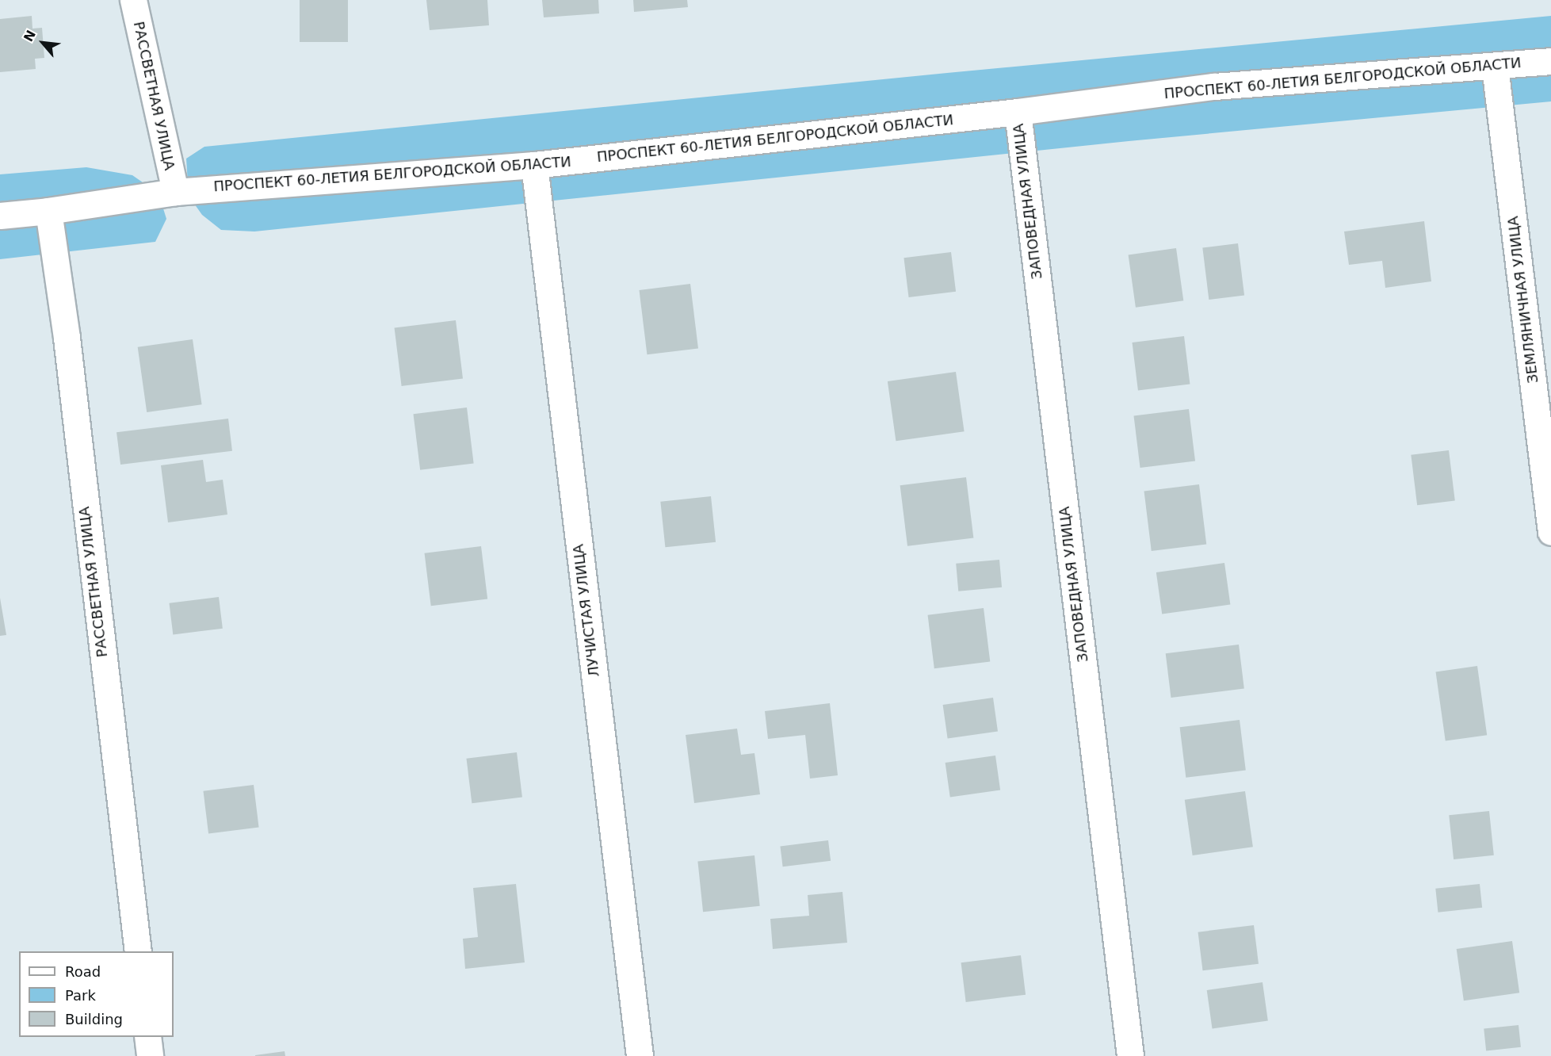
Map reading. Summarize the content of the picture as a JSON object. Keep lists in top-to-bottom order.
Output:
{
  "streets": {
    "street": [
      "ПРОСПЕКТ 60-ЛЕТИЯ БЕЛГОРОДСКОЙ ОБЛАСТИ",
      "РАССВЕТНАЯ УЛИЦА",
      "ЗАПОВЕДНАЯ УЛИЦА",
      "ЗЕМЛЯНИЧНАЯ УЛИЦА",
      "ЛУЧИСТАЯ УЛИЦА"
    ]
  },
  "crossings": [
    ["ПРОСПЕКТ 60-ЛЕТИЯ БЕЛГОРОДСКОЙ ОБЛАСТИ", "РАССВЕТНАЯ УЛИЦА"],
    ["ПРОСПЕКТ 60-ЛЕТИЯ БЕЛГОРОДСКОЙ ОБЛАСТИ", "ЗАПОВЕДНАЯ УЛИЦА"],
    ["ПРОСПЕКТ 60-ЛЕТИЯ БЕЛГОРОДСКОЙ ОБЛАСТИ", "ЗЕМЛЯНИЧНАЯ УЛИЦА"],
    ["ПРОСПЕКТ 60-ЛЕТИЯ БЕЛГОРОДСКОЙ ОБЛАСТИ", "ЛУЧИСТАЯ УЛИЦА"]
  ],
  "legend": ["Road", "Park", "Building"],
  "north": "top left"
}
